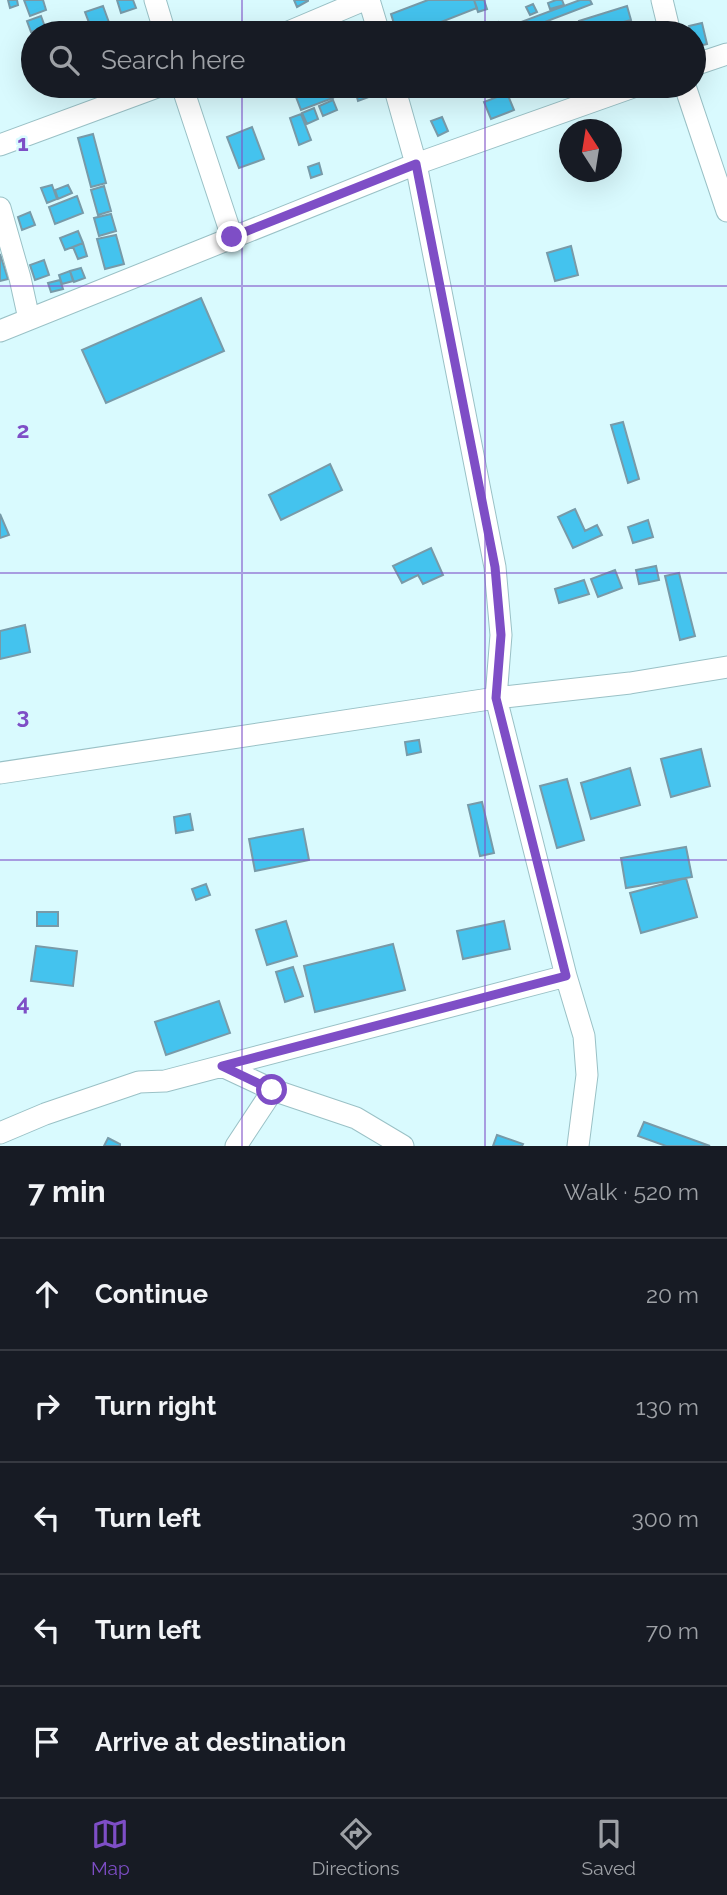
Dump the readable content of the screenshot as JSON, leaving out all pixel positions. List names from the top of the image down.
{
  "north": "top",
  "page": {
    "search": "Search here",
    "heading": ["7 min", "Walk · 520 m"],
    "list": [
      ["Continue", "20 m"],
      ["Turn right", "130 m"],
      ["Turn left", "300 m"],
      ["Turn left", "70 m"],
      "Arrive at destination"
    ],
    "nav": ["Map", "Directions", "Saved"]
  },
  "grid": {
    "rows": [
      "1",
      "2",
      "3",
      "4"
    ]
  }
}
